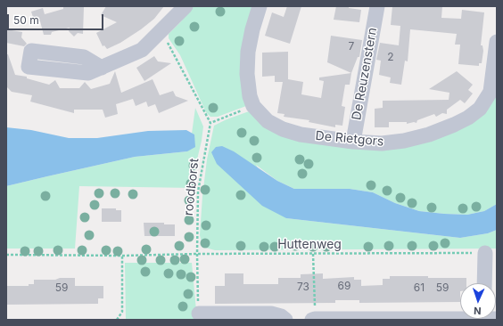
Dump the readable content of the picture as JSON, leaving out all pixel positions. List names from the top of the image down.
{
  "streets": {
    "street": ["De Reuzenstern", "De Rietgors"],
    "path": ["roodborst", "Huttenweg"]
  },
  "crossings": [
    ["De Reuzenstern", "De Rietgors"],
    ["roodborst", "Huttenweg"]
  ],
  "house_numbers": [
    "7",
    "2",
    "69",
    "73",
    "59",
    "61",
    "59"
  ],
  "scale_bar": "50 m",
  "north": "bottom"
}
